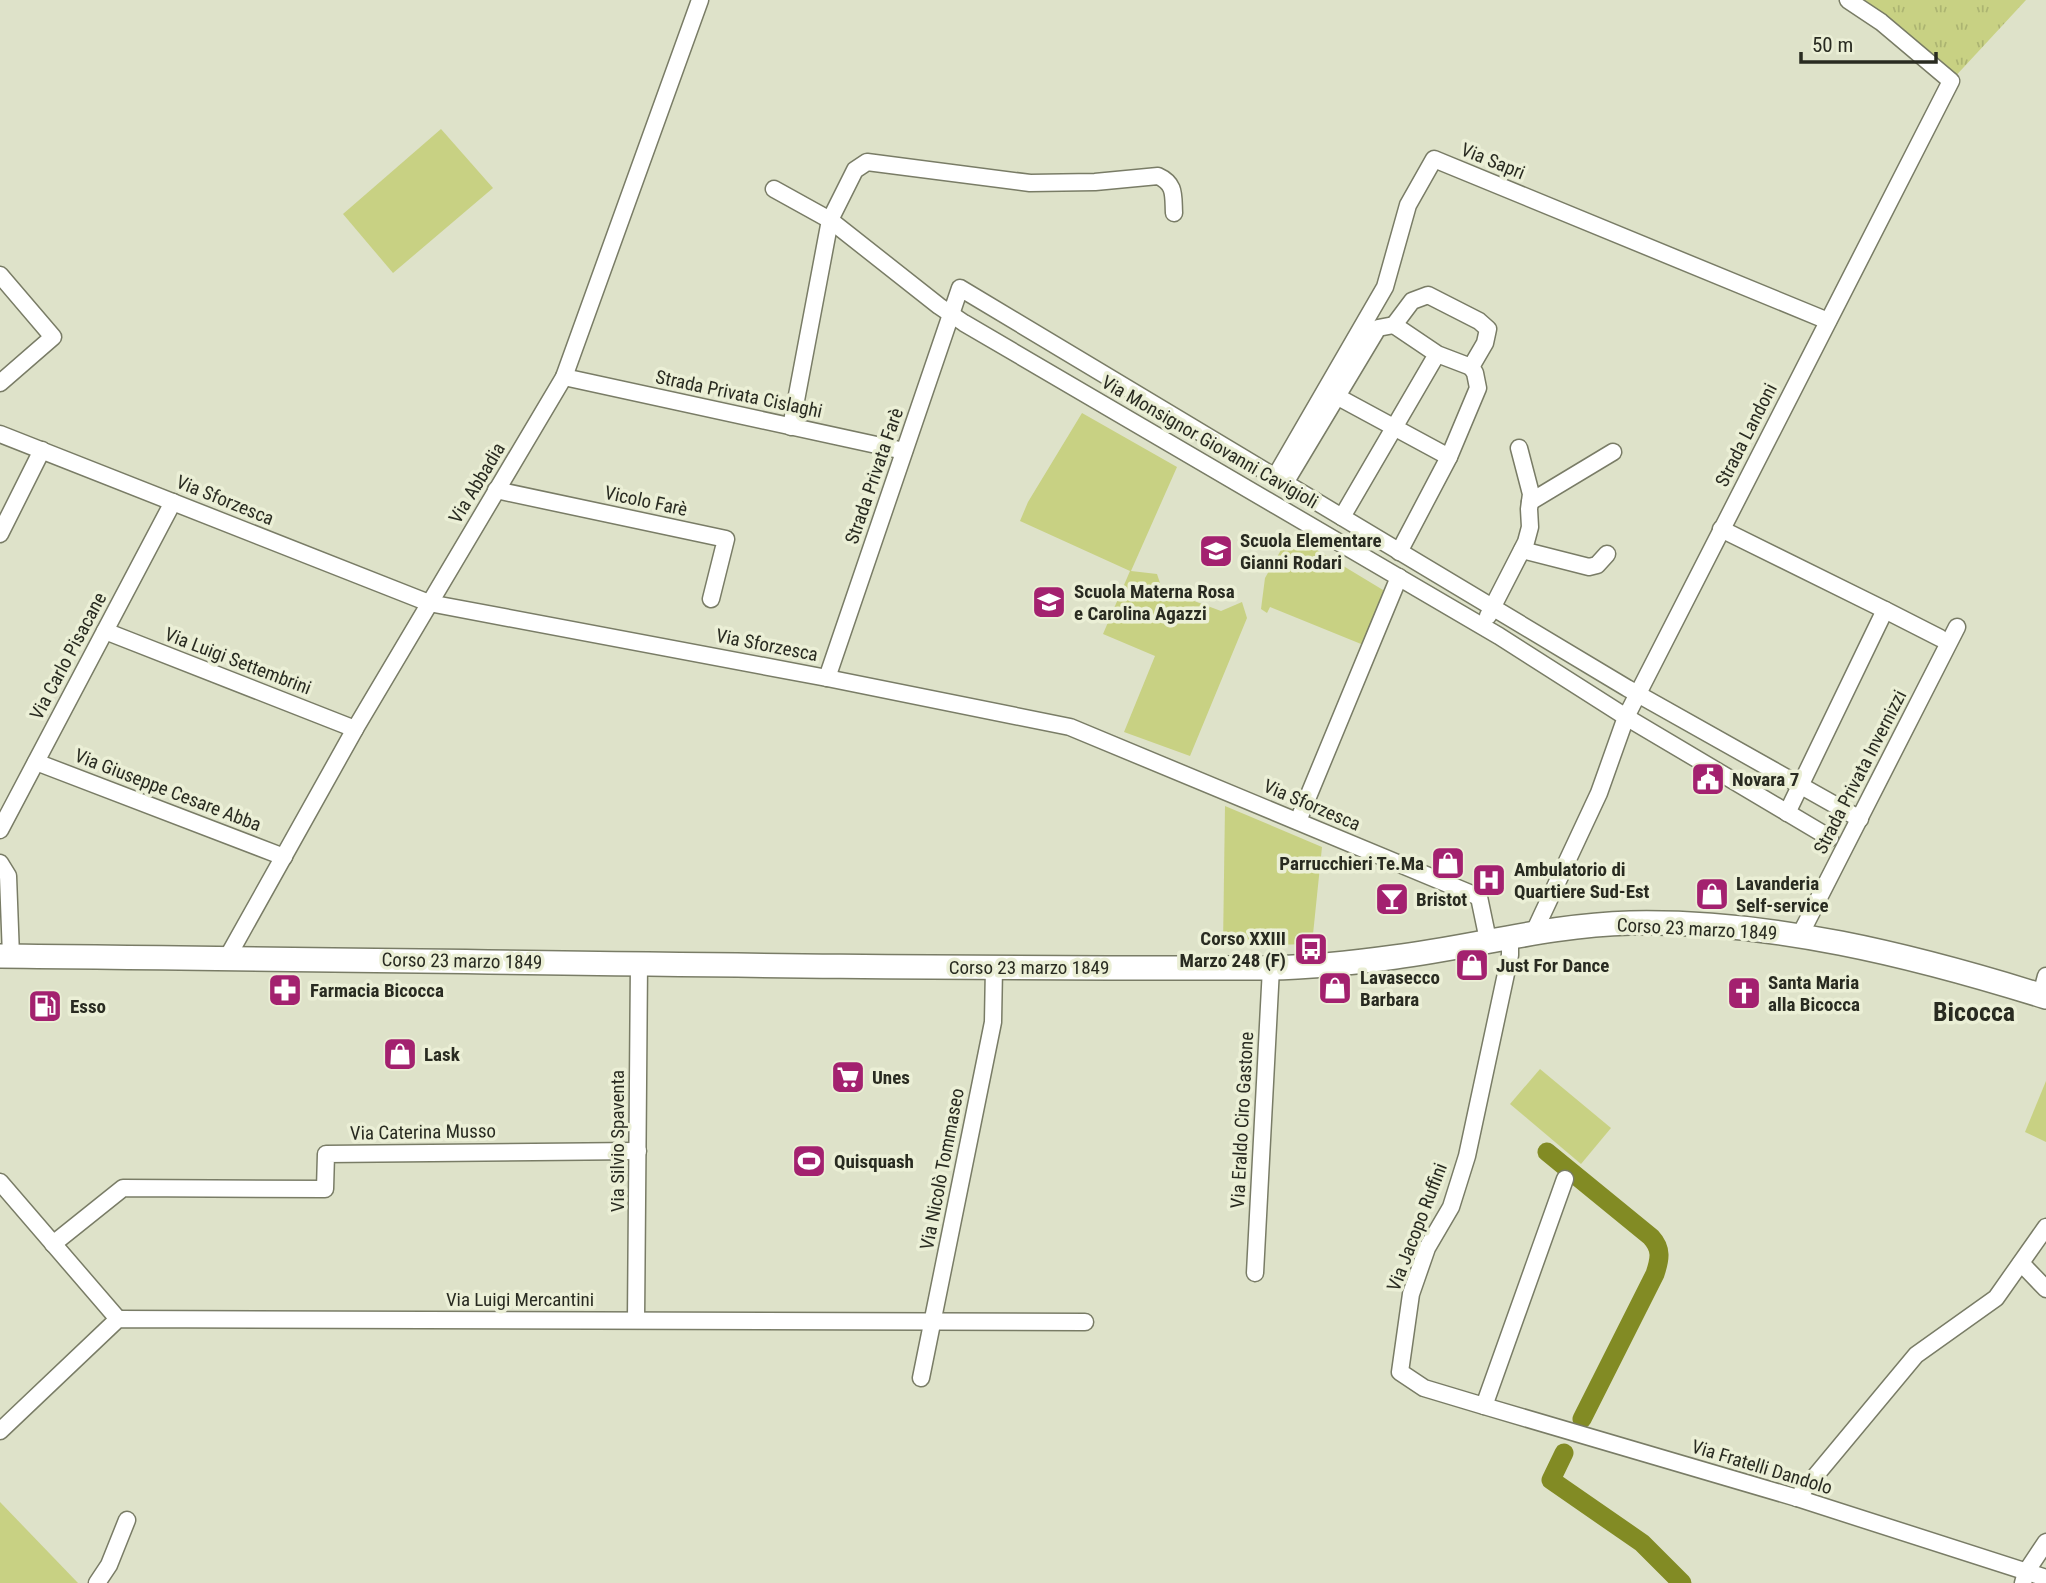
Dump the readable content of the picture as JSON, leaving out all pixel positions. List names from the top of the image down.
{
  "streets": {
    "main road": ["Corso 23 marzo 1849"],
    "street": [
      "Via Sapri",
      "Strada Privata Cislaghi",
      "Strada Landoni",
      "Via Monsignor Giovanni Cavigioli",
      "Strada Privata Farè",
      "Via Abbadia",
      "Via Sforzesca",
      "Vicolo Farè",
      "Via Carlo Pisacane",
      "Via Luigi Settembrini",
      "Strada Privata Invernizzi",
      "Via Giuseppe Cesare Abba",
      "Via Eraldo Ciro Gastone",
      "Via Caterina Musso",
      "Via Silvio Spaventa",
      "Via Nicolò Tommaseo",
      "Via Jacopo Ruffini",
      "Via Luigi Mercantini",
      "Via Fratelli Dandolo"
    ]
  },
  "crossings": [
    ["Via Sapri", "Strada Landoni"],
    ["Via Sapri", "Via Monsignor Giovanni Cavigioli"],
    ["Strada Privata Cislaghi", "Strada Privata Farè"],
    ["Strada Privata Cislaghi", "Via Abbadia"],
    ["Strada Landoni", "Via Monsignor Giovanni Cavigioli"],
    ["Strada Landoni", "Corso 23 marzo 1849"],
    ["Via Monsignor Giovanni Cavigioli", "Strada Privata Farè"],
    ["Via Monsignor Giovanni Cavigioli", "Strada Privata Invernizzi"],
    ["Strada Privata Farè", "Via Sforzesca"],
    ["Via Abbadia", "Via Sforzesca"],
    ["Via Abbadia", "Vicolo Farè"],
    ["Via Abbadia", "Via Luigi Settembrini"],
    ["Via Abbadia", "Via Giuseppe Cesare Abba"],
    ["Via Abbadia", "Corso 23 marzo 1849"],
    ["Via Sforzesca", "Via Carlo Pisacane"],
    ["Via Sforzesca", "Corso 23 marzo 1849"],
    ["Via Sforzesca", "Via Jacopo Ruffini"],
    ["Via Carlo Pisacane", "Via Luigi Settembrini"],
    ["Via Carlo Pisacane", "Via Giuseppe Cesare Abba"],
    ["Strada Privata Invernizzi", "Corso 23 marzo 1849"],
    ["Corso 23 marzo 1849", "Via Eraldo Ciro Gastone"],
    ["Corso 23 marzo 1849", "Via Silvio Spaventa"],
    ["Corso 23 marzo 1849", "Via Nicolò Tommaseo"],
    ["Corso 23 marzo 1849", "Via Jacopo Ruffini"],
    ["Via Caterina Musso", "Via Silvio Spaventa"],
    ["Via Silvio Spaventa", "Via Luigi Mercantini"],
    ["Via Nicolò Tommaseo", "Via Luigi Mercantini"],
    ["Via Jacopo Ruffini", "Via Fratelli Dandolo"]
  ],
  "districts": ["Bicocca"],
  "places": {
    "school or university": ["Scuola Elementare Gianni Rodari", "Scuola Materna Rosa e Carolina Agazzi"],
    "public building": ["Novara 7"],
    "shop": [
      "Parrucchieri Te.Ma",
      "Lavanderia Self-service",
      "Just For Dance",
      "Lavasecco Barbara",
      "Lask"
    ],
    "hospital": ["Ambulatorio di Quartiere Sud-Est"],
    "bar": ["Bristot"],
    "bus stop": ["Corso XXIII Marzo 248 (F)"],
    "pharmacy": ["Farmacia Bicocca"],
    "church": ["Santa Maria alla Bicocca"],
    "fuel station": ["Esso"],
    "supermarket": ["Unes"],
    "sports": ["Quisquash"]
  },
  "scale_bar": "50 m"
}
